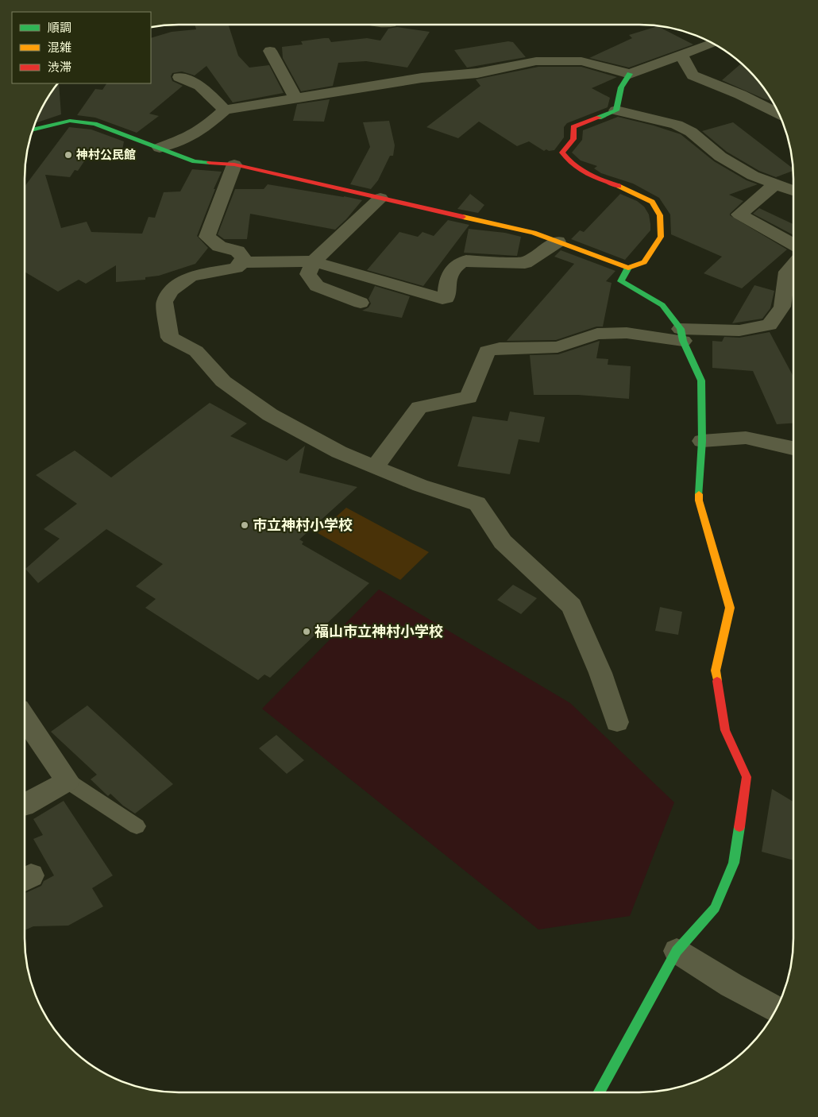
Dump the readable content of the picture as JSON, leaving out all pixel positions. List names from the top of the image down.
{
  "places": ["神村公民館", "市立神村小学校", "福山市立神村小学校"],
  "legend": ["順調", "混雑", "渋滞"]
}
